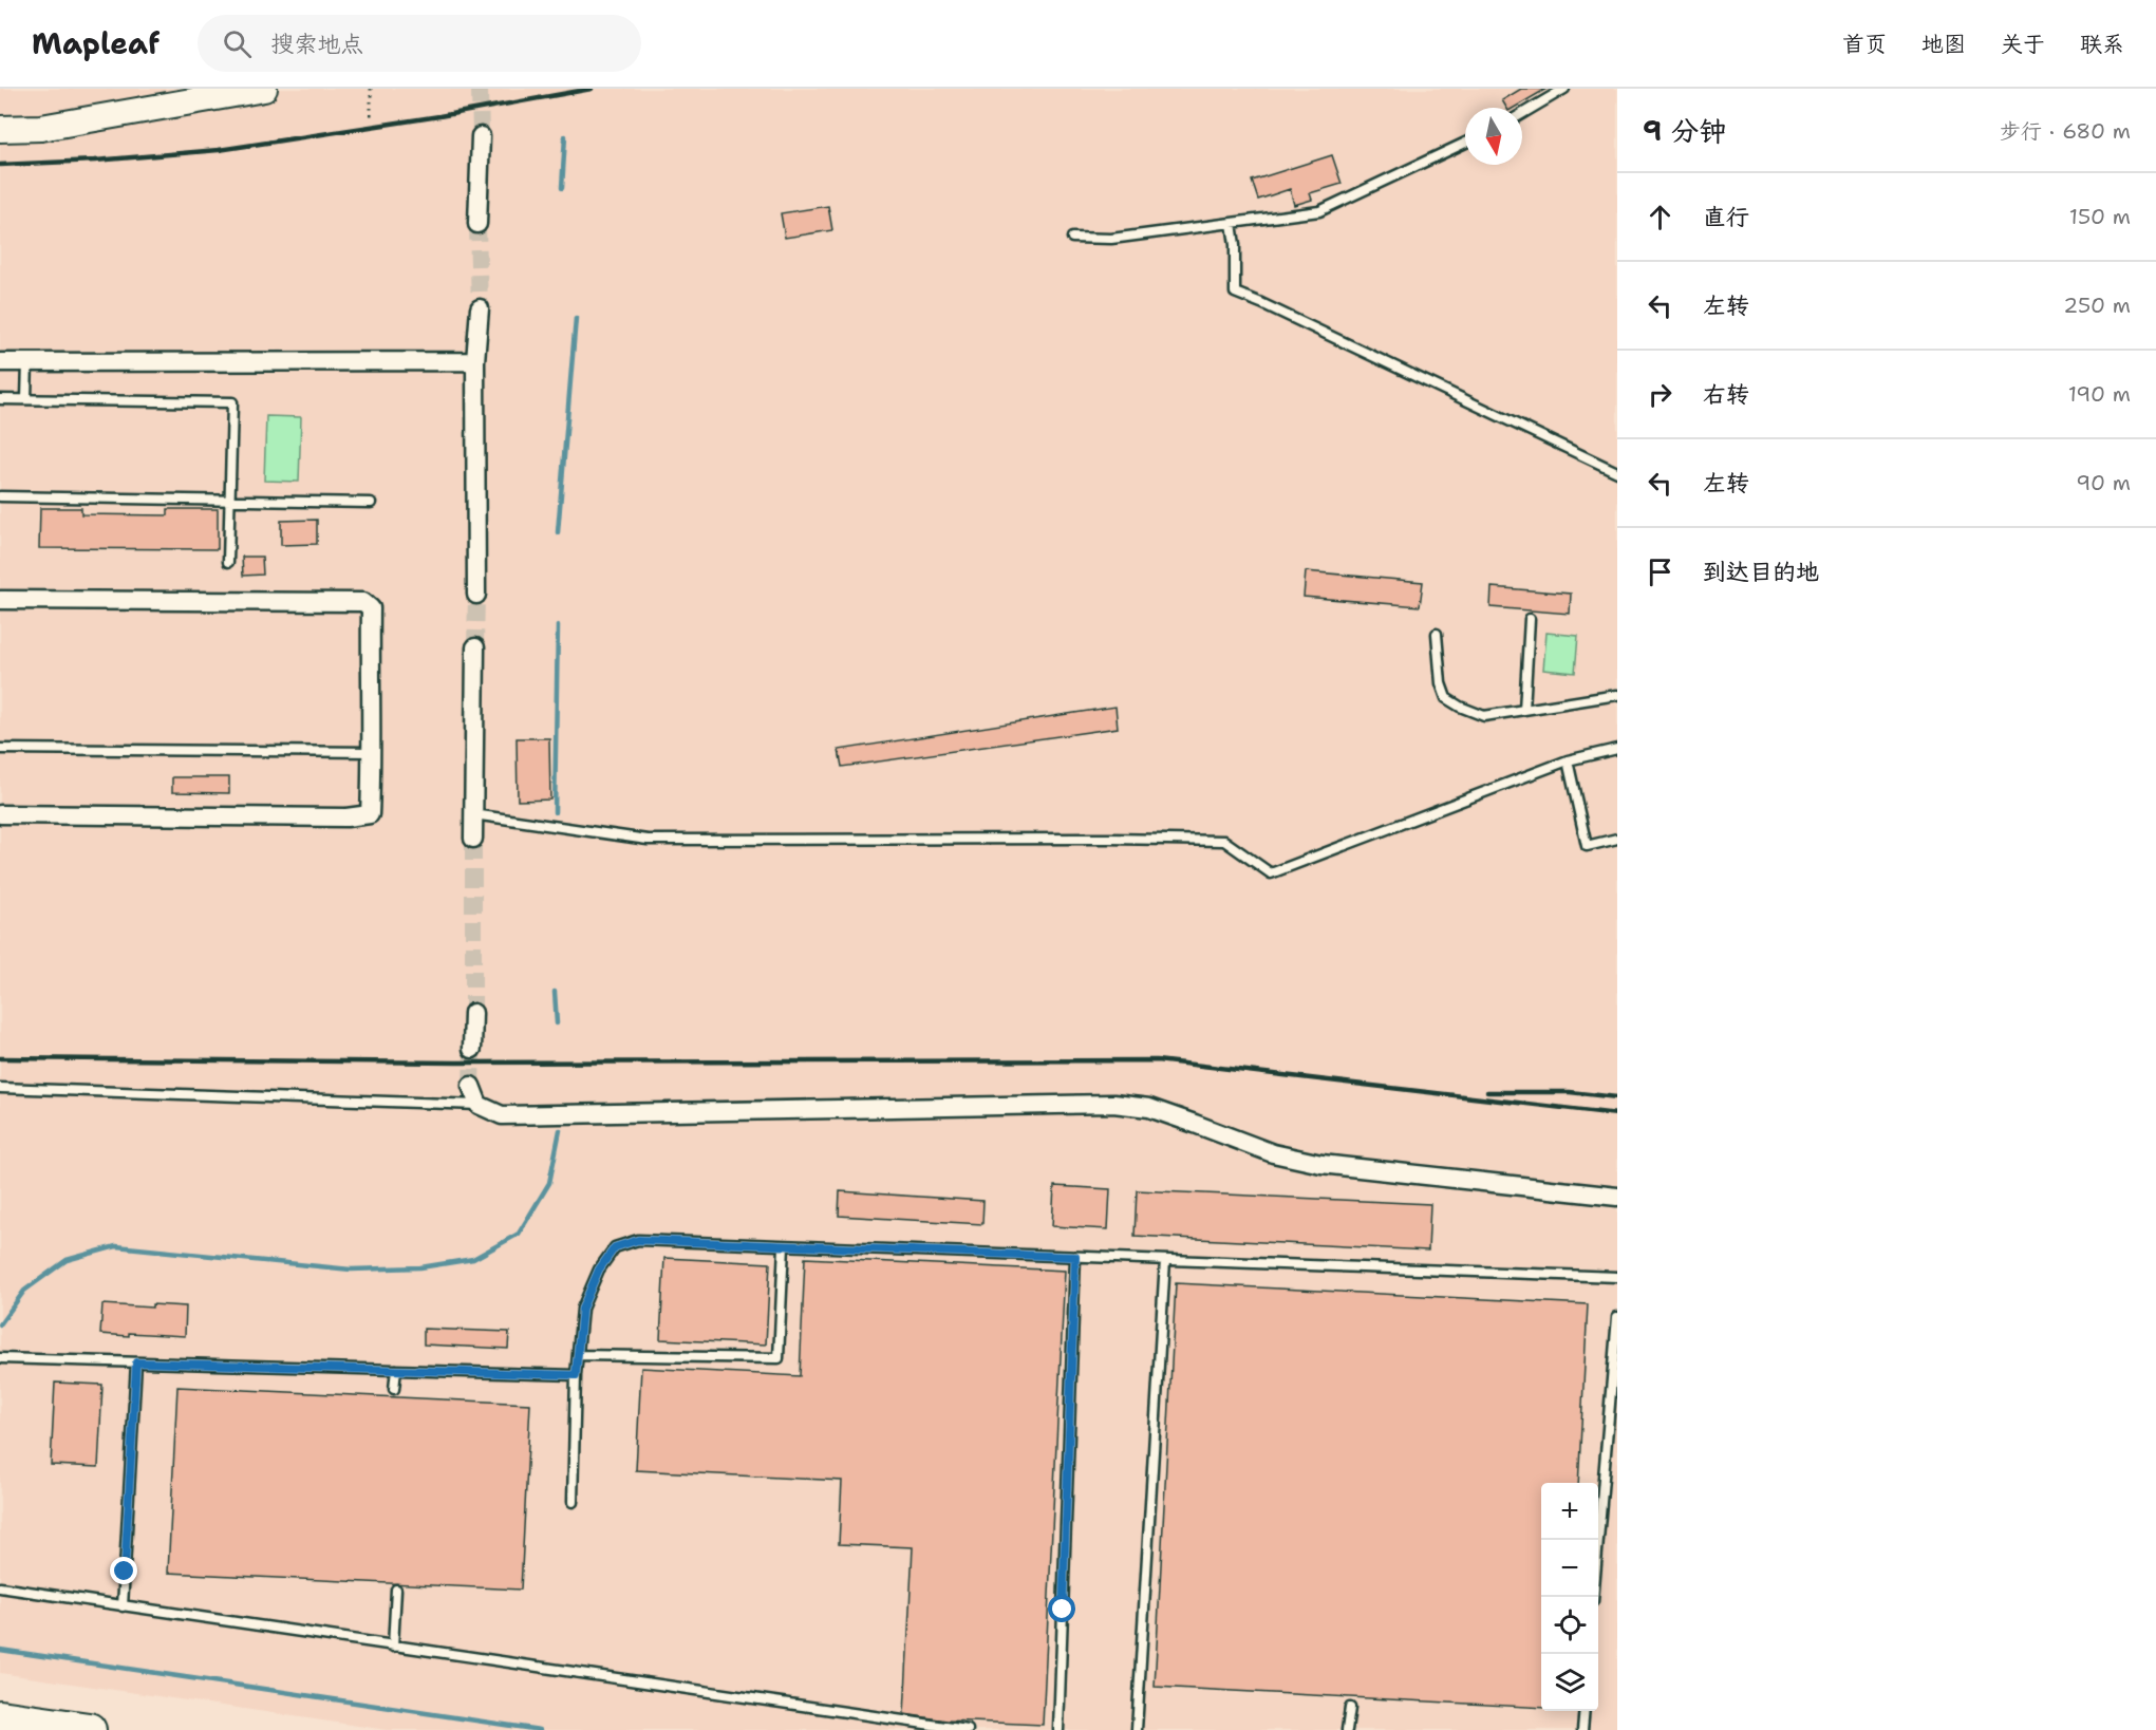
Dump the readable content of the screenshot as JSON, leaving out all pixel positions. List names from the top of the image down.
{
  "north": "bottom",
  "page": {
    "header": "Mapleaf",
    "search": "搜索地点",
    "nav": [
      "首页",
      "地图",
      "关于",
      "联系"
    ],
    "heading": ["9 分钟", "步行 · 680 m"],
    "list": [
      ["直行", "150 m"],
      ["左转", "250 m"],
      ["右转", "190 m"],
      ["左转", "90 m"],
      "到达目的地"
    ],
    "map_buttons": ["+", "−"]
  }
}
